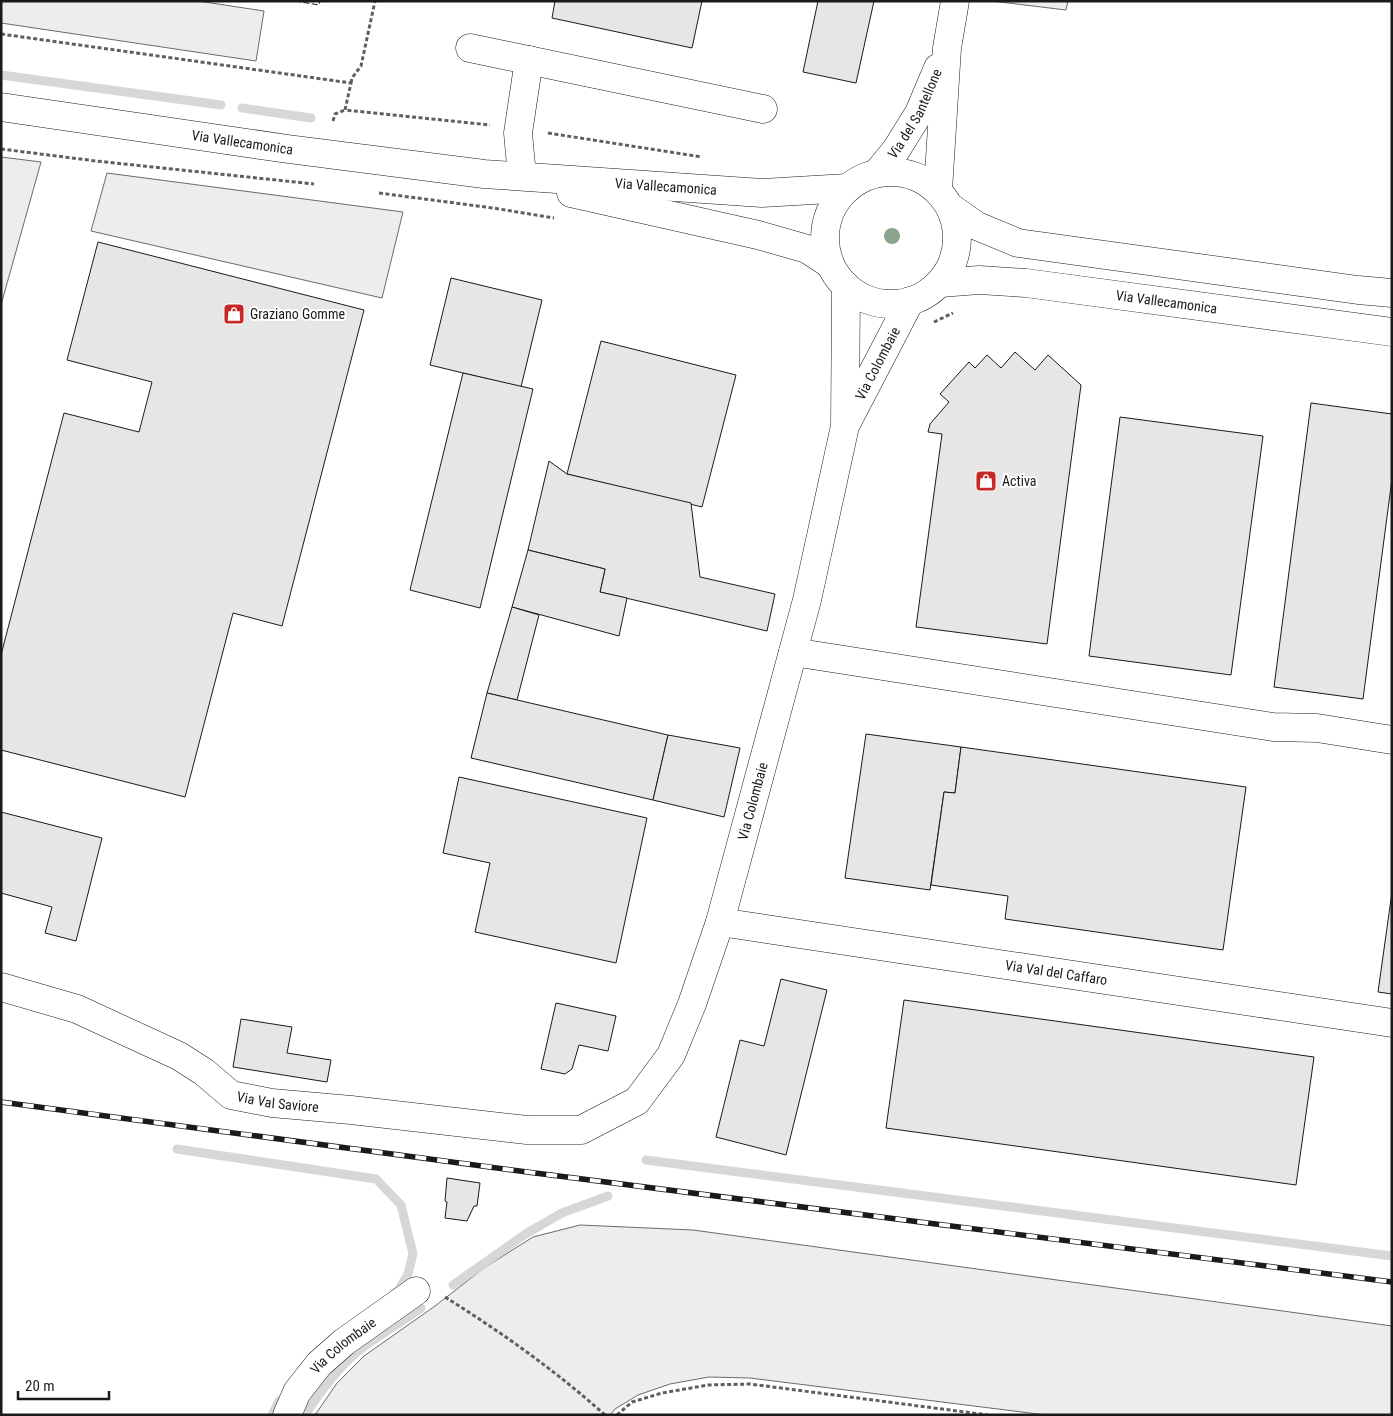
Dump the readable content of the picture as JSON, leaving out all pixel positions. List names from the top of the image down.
{
  "streets": {
    "street": [
      "Via del Santellone",
      "Via Vallecamonica",
      "Via Colombaie",
      "Via Val del Caffaro",
      "Via Val Saviore"
    ]
  },
  "crossings": [
    ["Via del Santellone", "Via Vallecamonica"],
    ["Via del Santellone", "Via Colombaie"],
    ["Via Vallecamonica", "Via Colombaie"],
    ["Via Colombaie", "Via Val del Caffaro"],
    ["Via Colombaie", "Via Val Saviore"]
  ],
  "places": {
    "shop": ["Graziano Gomme", "Activa"]
  },
  "scale_bar": "20 m"
}
